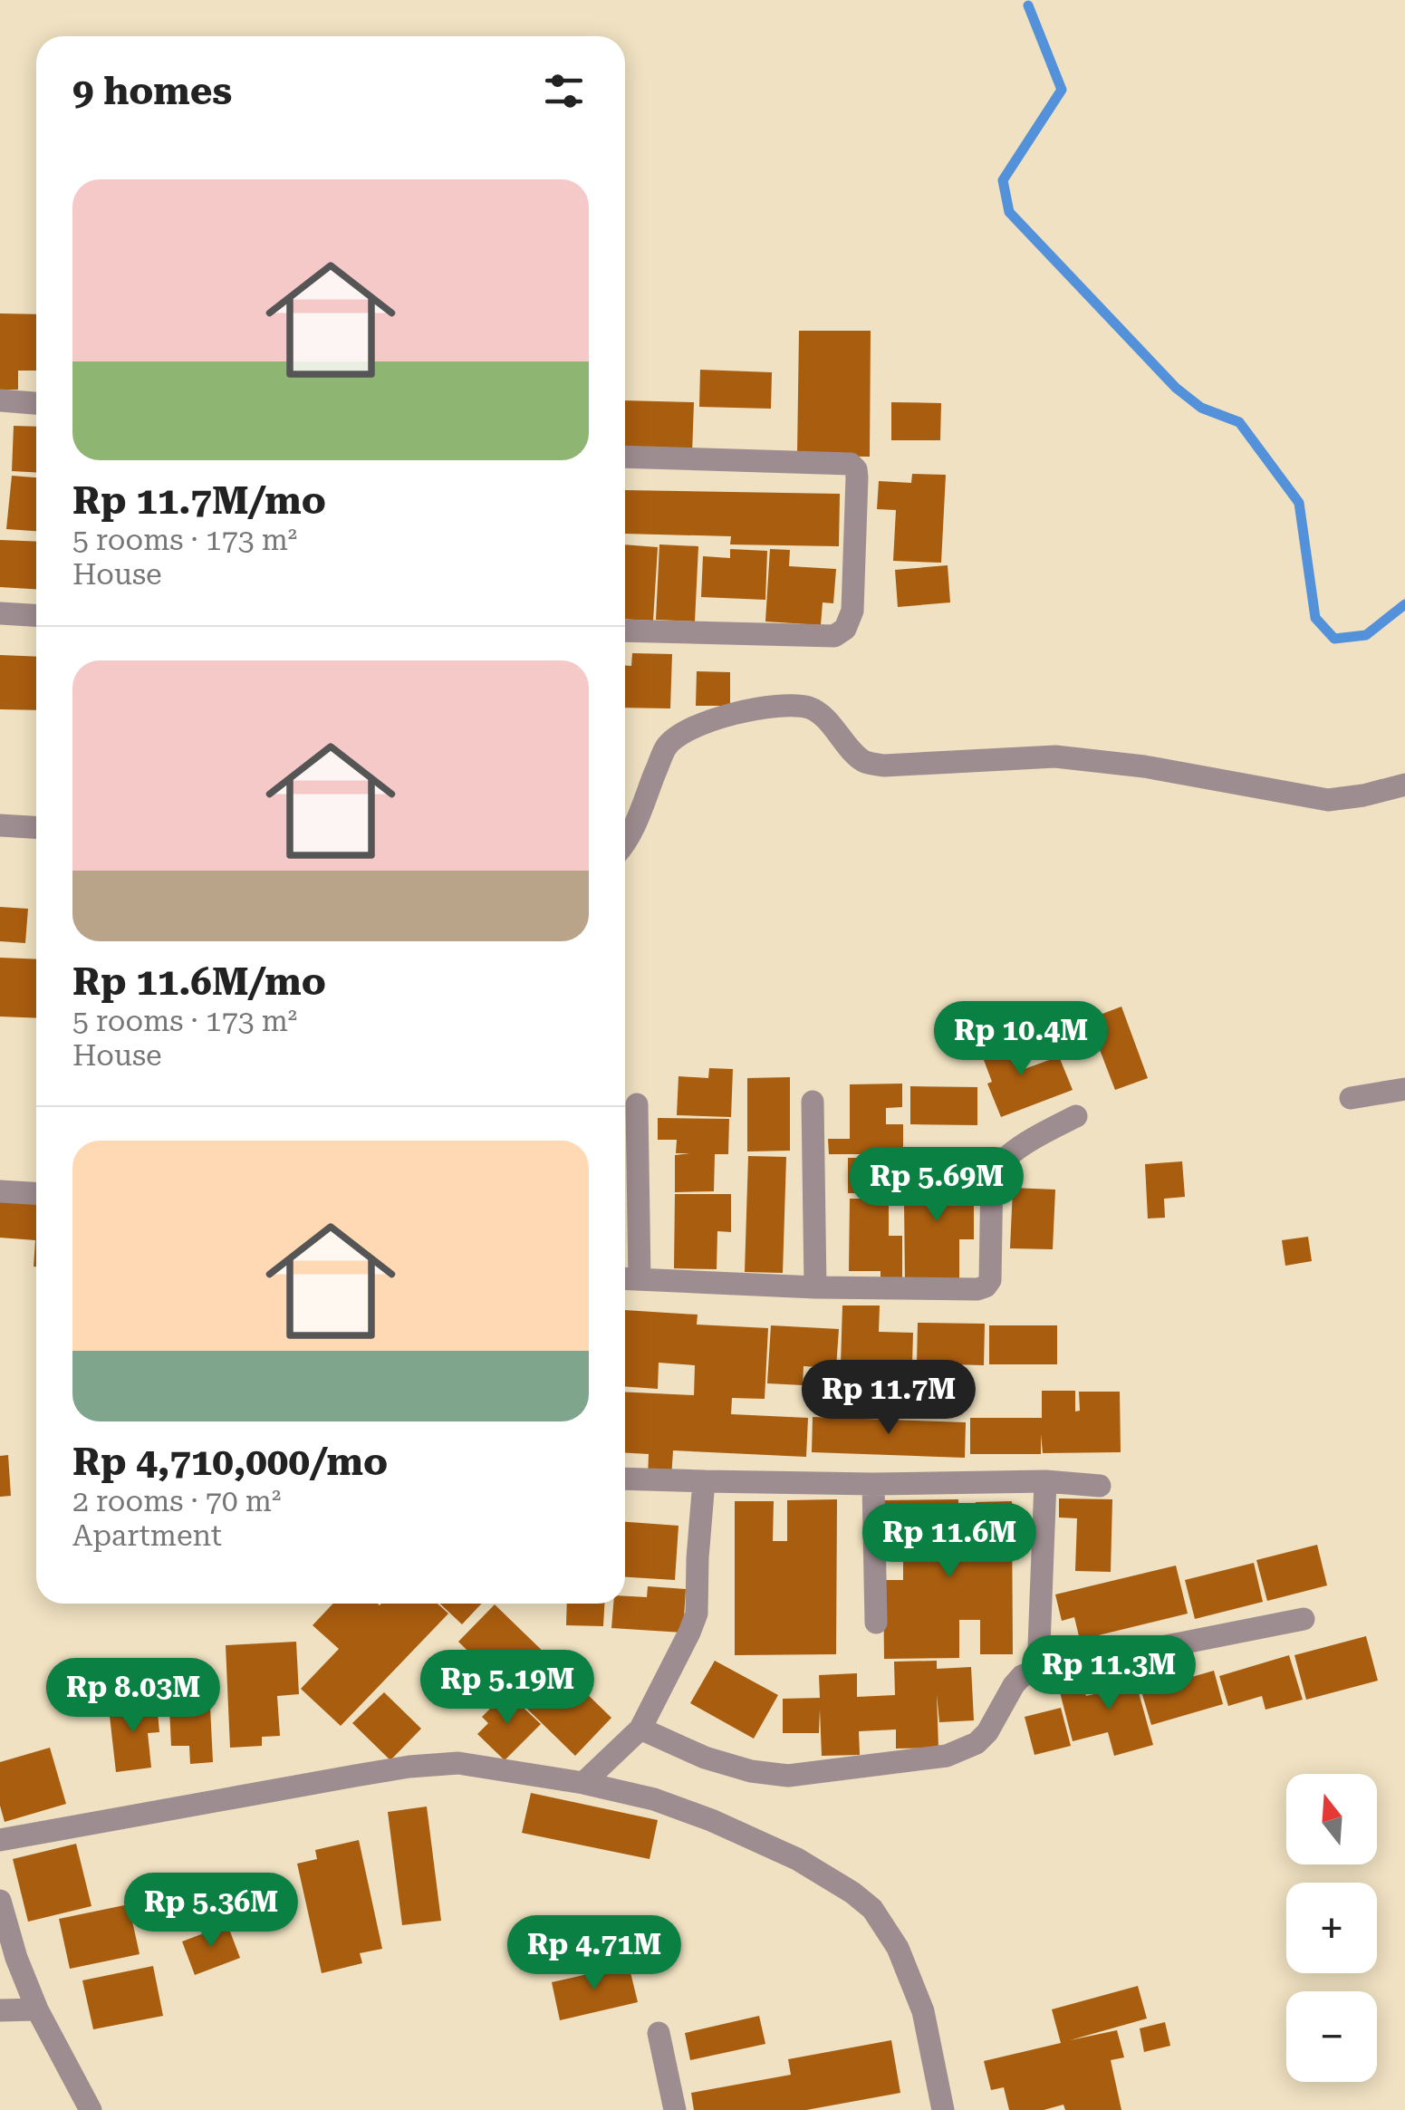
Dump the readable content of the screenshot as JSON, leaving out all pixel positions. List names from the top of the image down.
{
  "north": "top",
  "page": {
    "heading": "9 homes",
    "list": [
      {
        "name": "Rp 11.7M/mo",
        "note": "5 rooms · 173 m² · House"
      },
      {
        "name": "Rp 11.6M/mo",
        "note": "5 rooms · 173 m² · House"
      },
      {
        "name": "Rp 4,710,000/mo",
        "note": "2 rooms · 70 m² · Apartment"
      }
    ],
    "price": [
      "Rp 10.4M",
      "Rp 5.69M",
      "Rp 11.7M",
      "Rp 11.6M",
      "Rp 11.3M",
      "Rp 5.19M",
      "Rp 8.03M",
      "Rp 5.36M",
      "Rp 4.71M"
    ],
    "map_buttons": ["+", "−"]
  }
}
